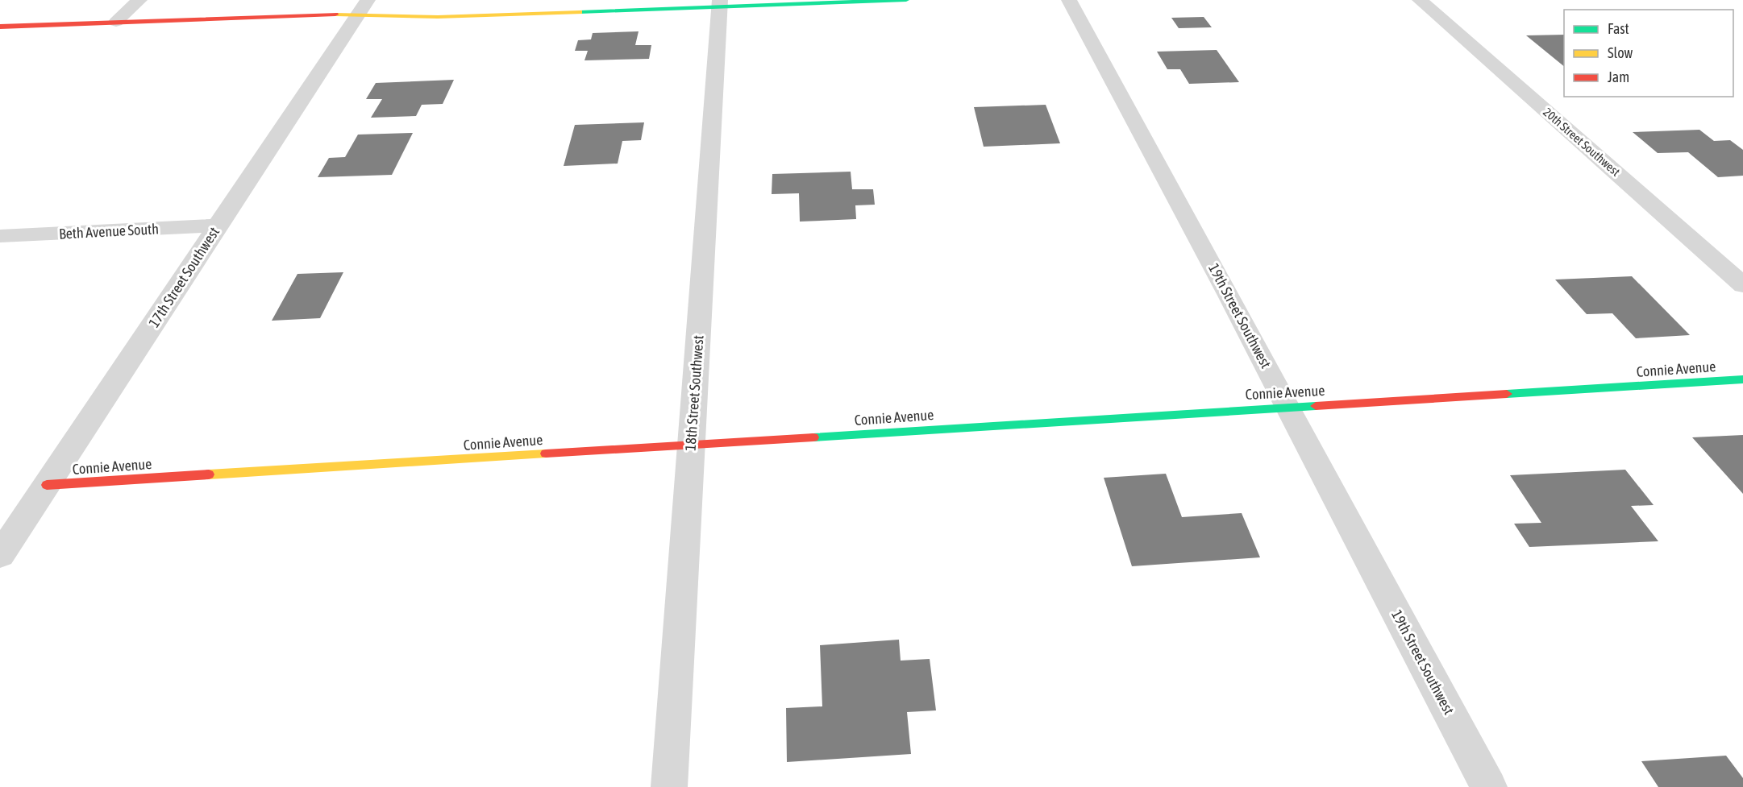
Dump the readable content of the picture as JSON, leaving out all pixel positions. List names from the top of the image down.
{
  "streets": {
    "street": [
      "20th Street Southwest",
      "Beth Avenue South",
      "17th Street Southwest",
      "19th Street Southwest",
      "Connie Avenue",
      "18th Street Southwest"
    ]
  },
  "crossings": [
    ["Beth Avenue South", "17th Street Southwest"],
    ["17th Street Southwest", "Connie Avenue"],
    ["19th Street Southwest", "Connie Avenue"],
    ["Connie Avenue", "18th Street Southwest"]
  ],
  "legend": ["Fast", "Slow", "Jam"]
}
